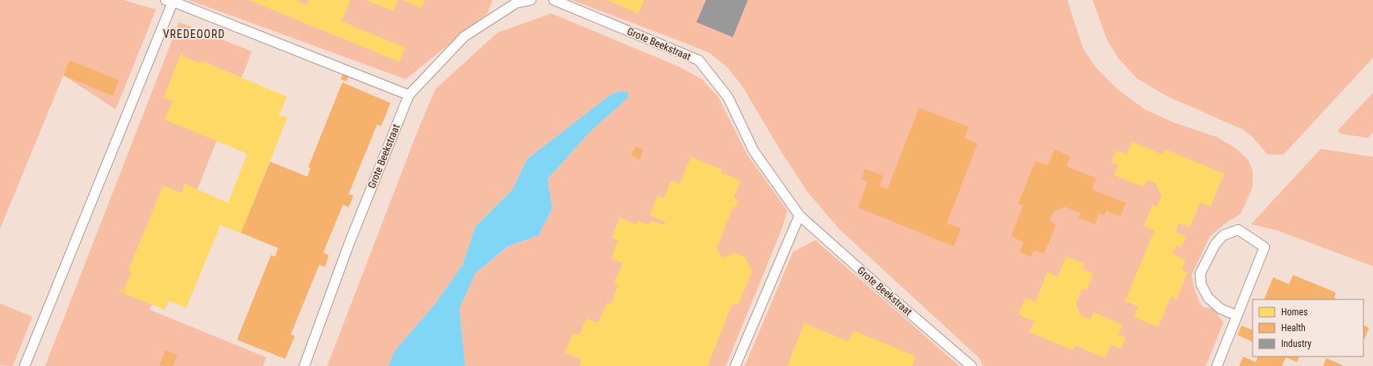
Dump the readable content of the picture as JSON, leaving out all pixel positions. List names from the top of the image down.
{
  "streets": {
    "lane": ["Grote Beekstraat"]
  },
  "districts": ["VREDEOORD"],
  "legend": ["Homes", "Health", "Industry"]
}
